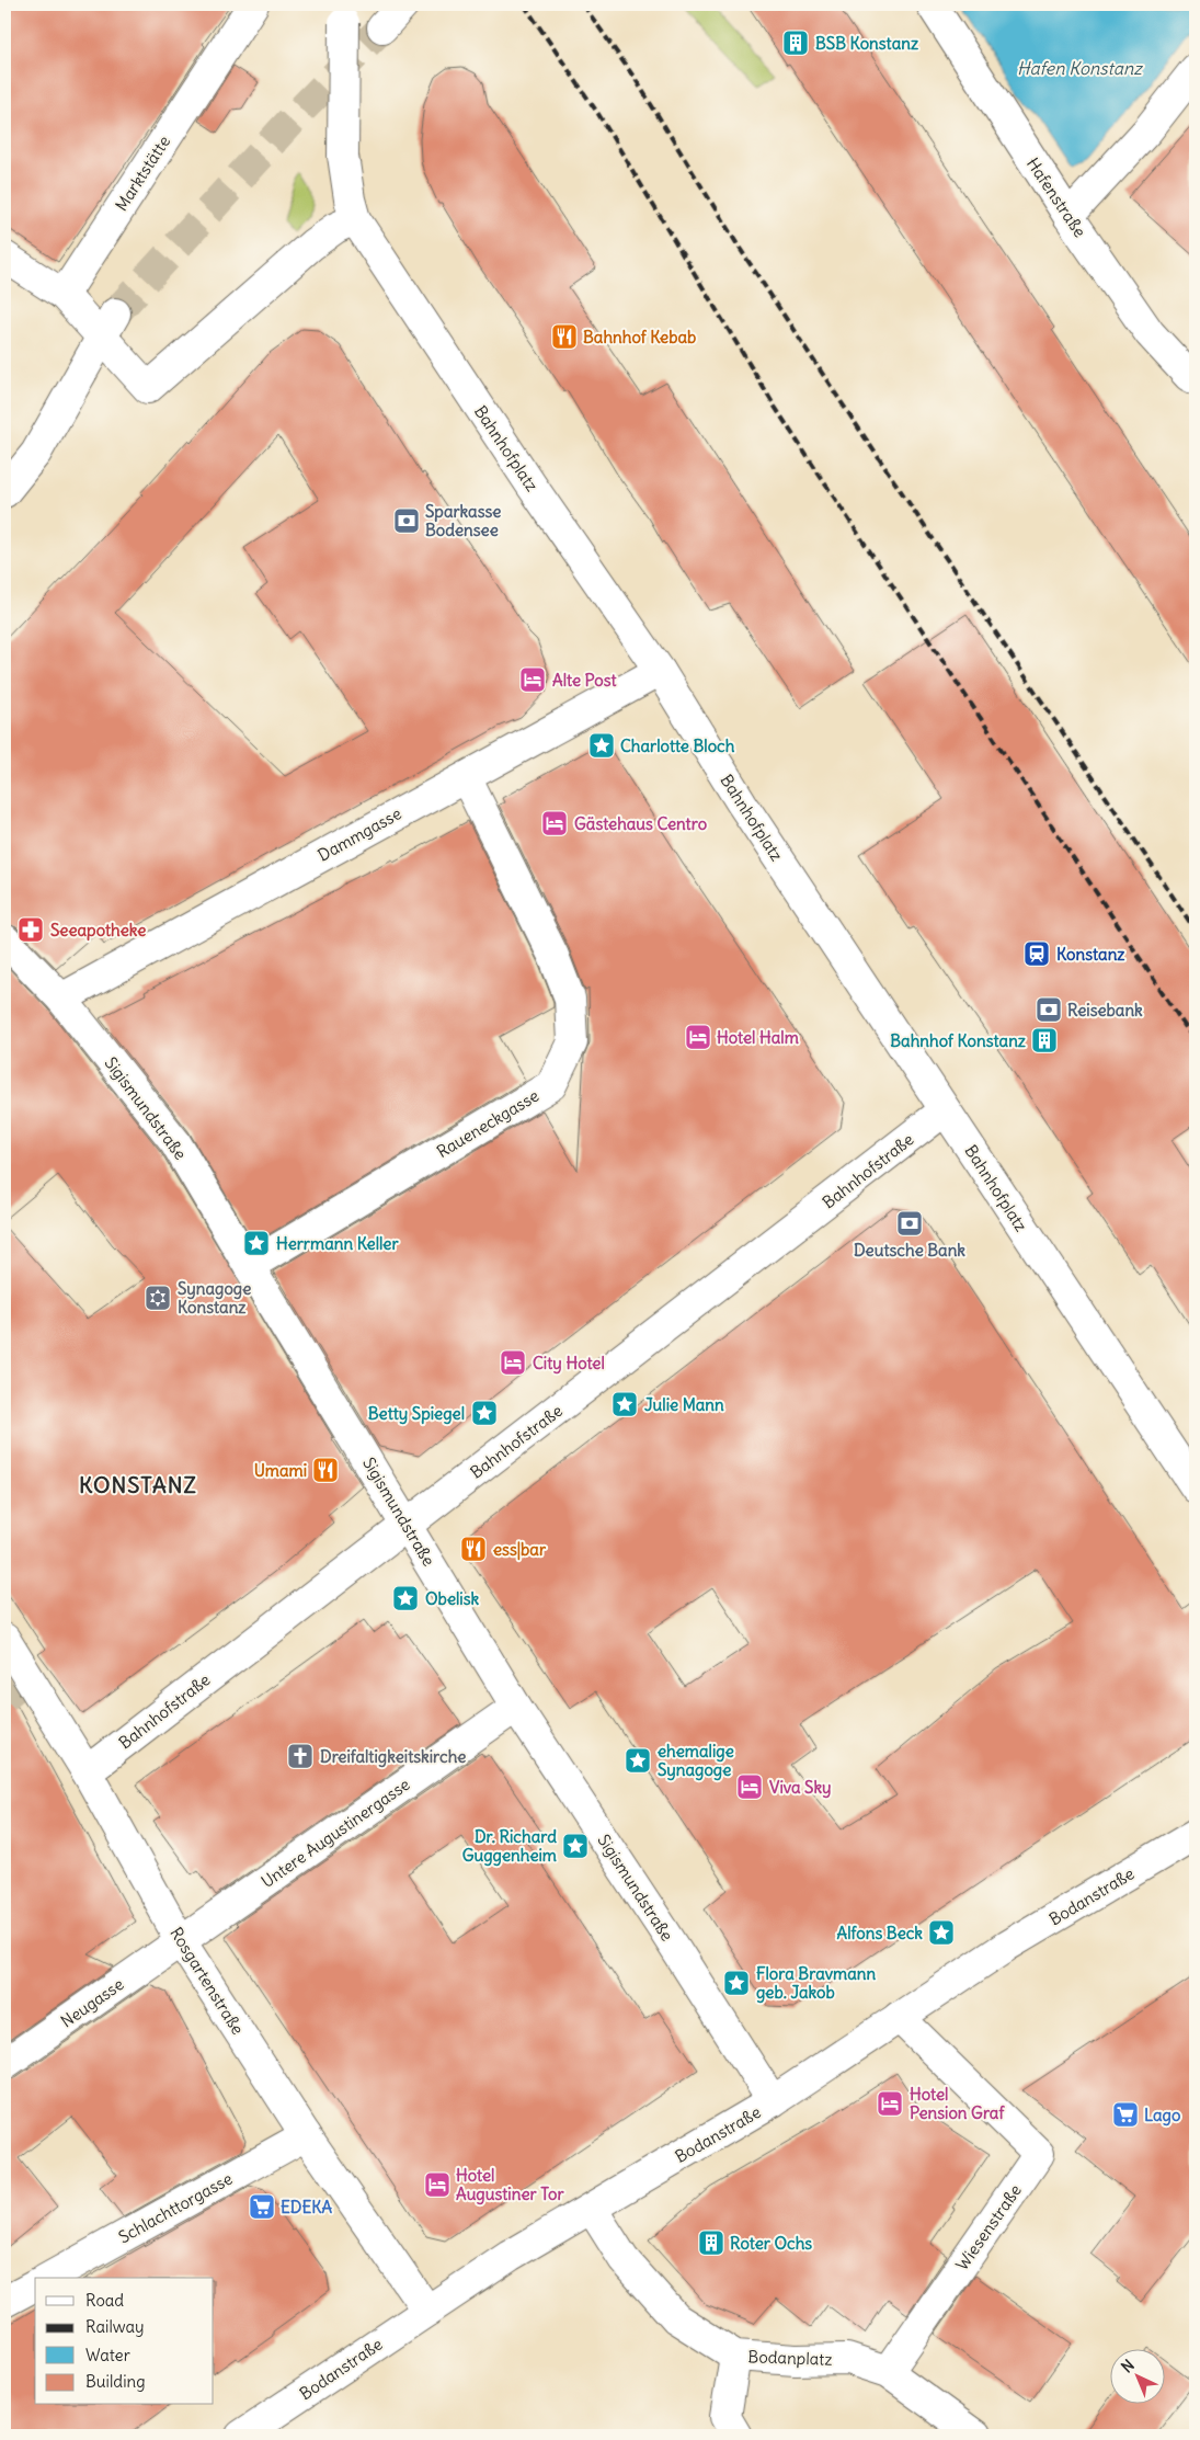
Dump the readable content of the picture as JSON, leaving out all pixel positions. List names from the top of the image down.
{
  "streets": {
    "street": [
      "Marktstätte",
      "Hafenstraße",
      "Bahnhofplatz",
      "Dammgasse",
      "Sigismundstraße",
      "Raueneckgasse",
      "Bahnhofstraße",
      "Untere Augustinergasse",
      "Bodanstraße",
      "Rosgartenstraße",
      "Neugasse",
      "Schlachttorgasse",
      "Wiesenstraße",
      "Bodanplatz"
    ]
  },
  "crossings": [
    ["Bahnhofplatz", "Dammgasse"],
    ["Bahnhofplatz", "Bahnhofstraße"],
    ["Dammgasse", "Sigismundstraße"],
    ["Dammgasse", "Raueneckgasse"],
    ["Sigismundstraße", "Raueneckgasse"],
    ["Sigismundstraße", "Bahnhofstraße"],
    ["Sigismundstraße", "Untere Augustinergasse"],
    ["Sigismundstraße", "Bodanstraße"],
    ["Bahnhofstraße", "Rosgartenstraße"],
    ["Untere Augustinergasse", "Rosgartenstraße"],
    ["Untere Augustinergasse", "Neugasse"],
    ["Bodanstraße", "Rosgartenstraße"],
    ["Bodanstraße", "Wiesenstraße"],
    ["Bodanstraße", "Bodanplatz"],
    ["Rosgartenstraße", "Neugasse"],
    ["Rosgartenstraße", "Schlachttorgasse"],
    ["Wiesenstraße", "Bodanplatz"]
  ],
  "districts": ["KONSTANZ"],
  "water": ["Hafen Konstanz"],
  "places": {
    "building": ["BSB Konstanz", "Bahnhof Konstanz", "Roter Ochs"],
    "restaurant": ["Bahnhof Kebab", "Umami", "ess|bar"],
    "bank": ["Sparkasse Bodensee", "Reisebank", "Deutsche Bank"],
    "hotel": [
      "Alte Post",
      "Gästehaus Centro",
      "Hotel Halm",
      "City Hotel",
      "Viva Sky",
      "Hotel Pension Graf",
      "Hotel Augustiner Tor"
    ],
    "place": [
      "Charlotte Bloch",
      "Herrmann Keller",
      "Julie Mann",
      "Betty Spiegel",
      "Obelisk",
      "ehemalige Synagoge",
      "Dr. Richard Guggenheim",
      "Alfons Beck",
      "Flora Bravmann geb. Jakob"
    ],
    "pharmacy": ["Seeapotheke"],
    "station": ["Konstanz"],
    "synagogue": ["Synagoge Konstanz"],
    "church": ["Dreifaltigkeitskirche"],
    "supermarket": ["Lago", "EDEKA"]
  },
  "legend": [
    "Road",
    "Railway",
    "Water",
    "Building"
  ],
  "north": "top left"
}
